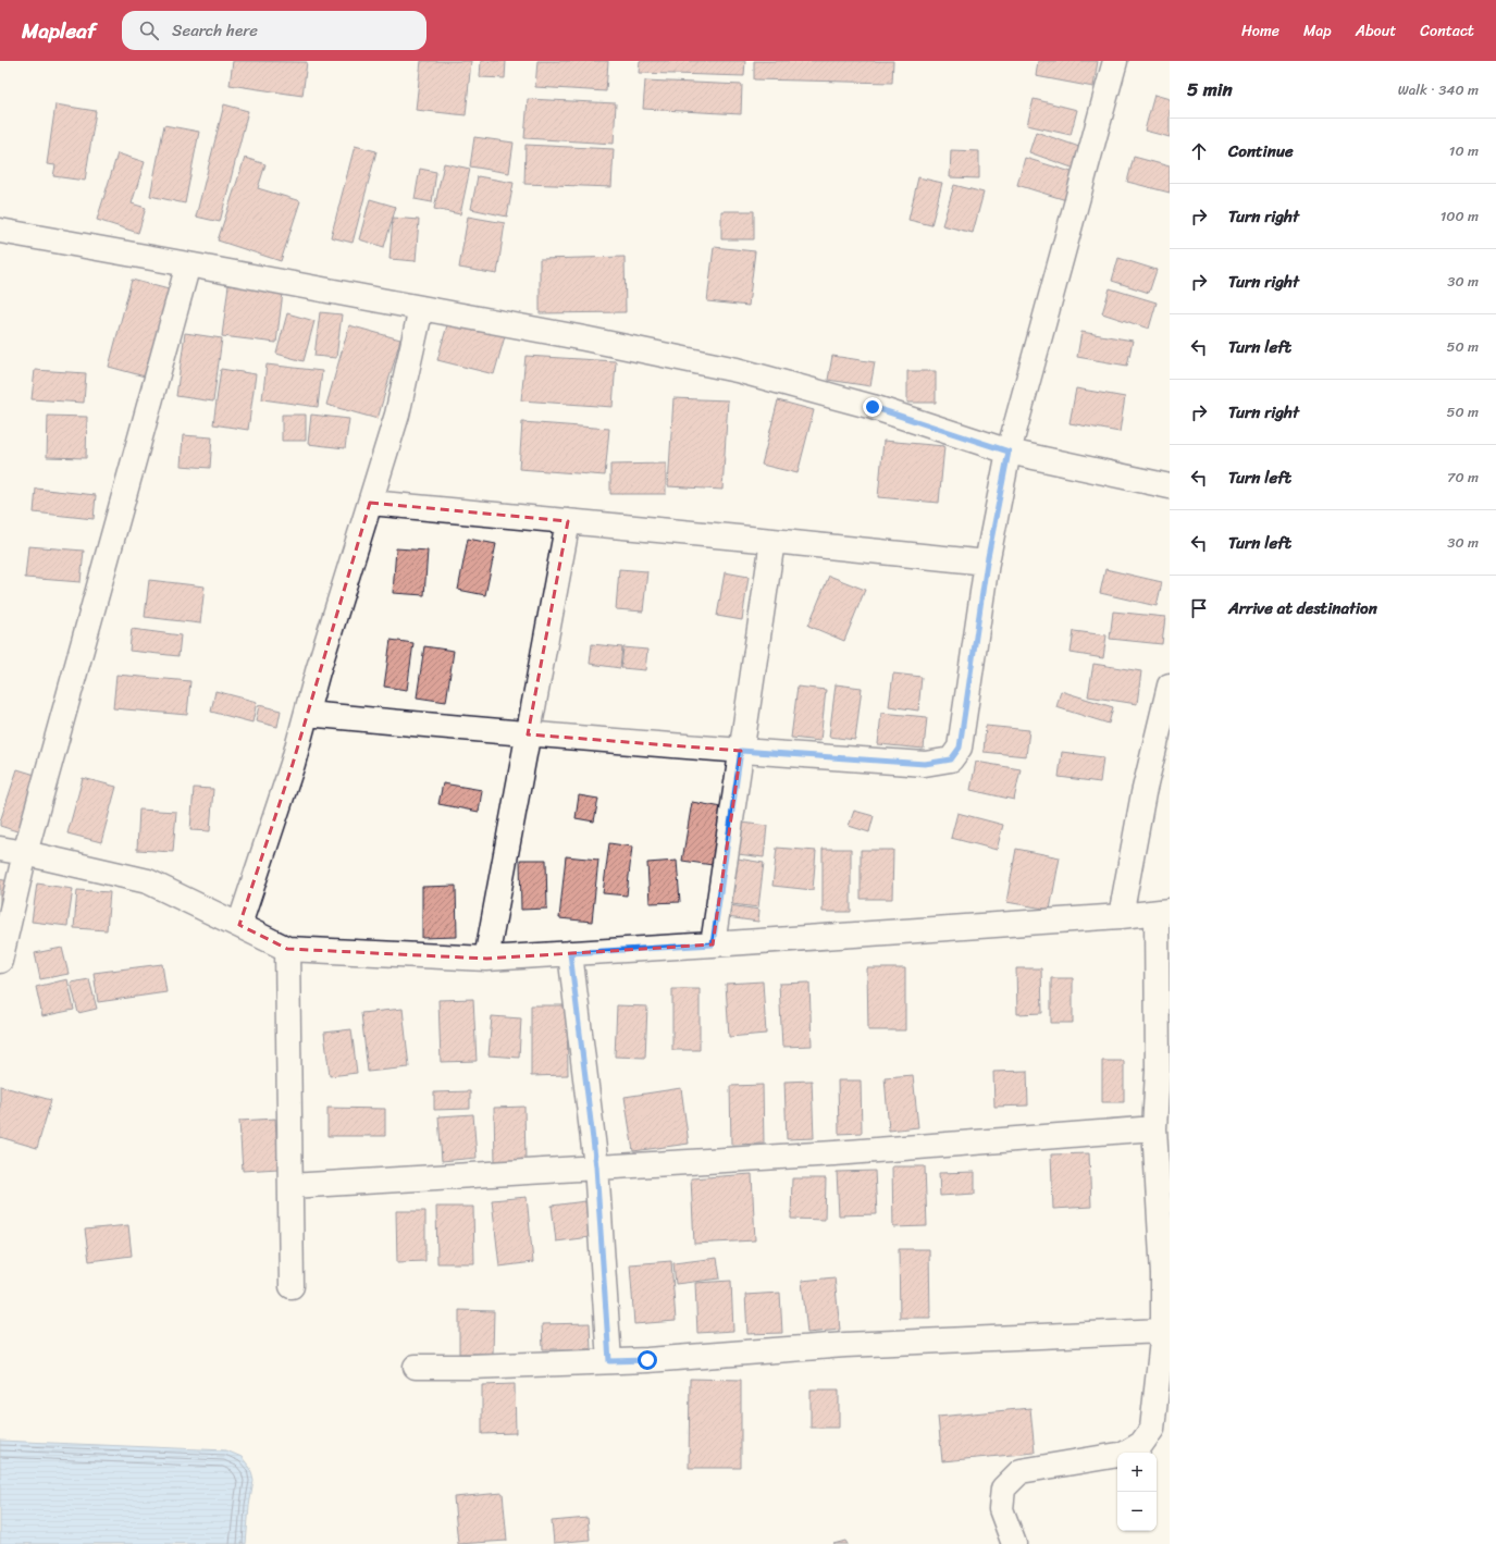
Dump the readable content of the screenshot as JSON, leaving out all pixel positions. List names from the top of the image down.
{
  "page": {
    "header": "Mapleaf",
    "search": "Search here",
    "nav": [
      "Home",
      "Map",
      "About",
      "Contact"
    ],
    "heading": ["5 min", "Walk · 340 m"],
    "list": [
      ["Continue", "10 m"],
      ["Turn right", "100 m"],
      ["Turn right", "30 m"],
      ["Turn left", "50 m"],
      ["Turn right", "50 m"],
      ["Turn left", "70 m"],
      ["Turn left", "30 m"],
      "Arrive at destination"
    ],
    "map_buttons": ["+", "−"]
  }
}
